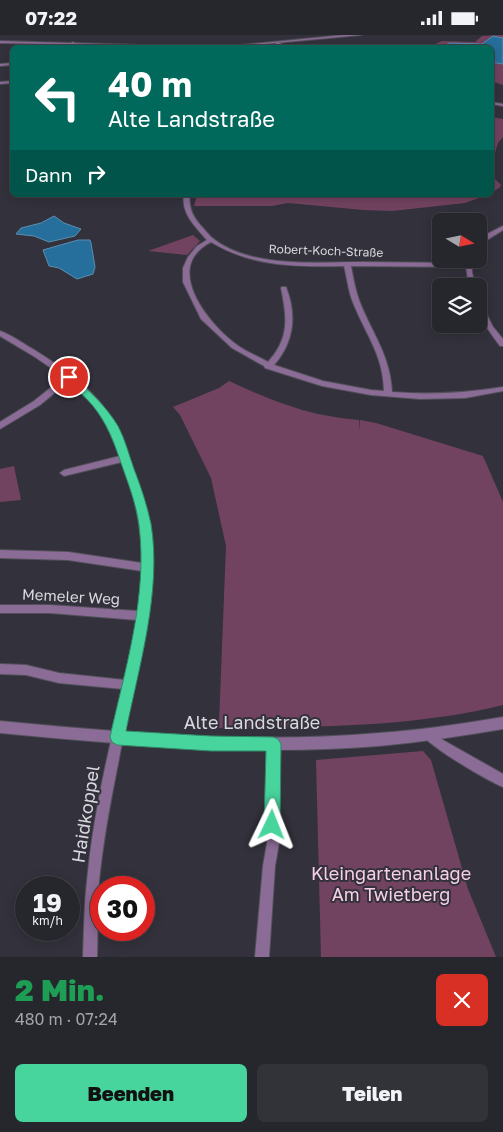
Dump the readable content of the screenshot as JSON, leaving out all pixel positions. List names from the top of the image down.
{
  "streets": {
    "street": [
      "Robert-Koch-Straße",
      "Memeler Weg",
      "Alte Landstraße",
      "Haidkoppel"
    ]
  },
  "crossings": [
    ["Memeler Weg", "Haidkoppel"],
    ["Alte Landstraße", "Haidkoppel"]
  ],
  "parks": ["Kleingartenanlage Am Twietberg"],
  "north": "right",
  "page": {
    "status": "07:22",
    "turn": ["40 m", "Alte Landstraße"],
    "then": "Dann",
    "speed": "19 km/h",
    "limit": "30",
    "heading": ["2 Min.", "480 m · 07:24"],
    "buttons": ["Beenden", "Teilen"]
  }
}
